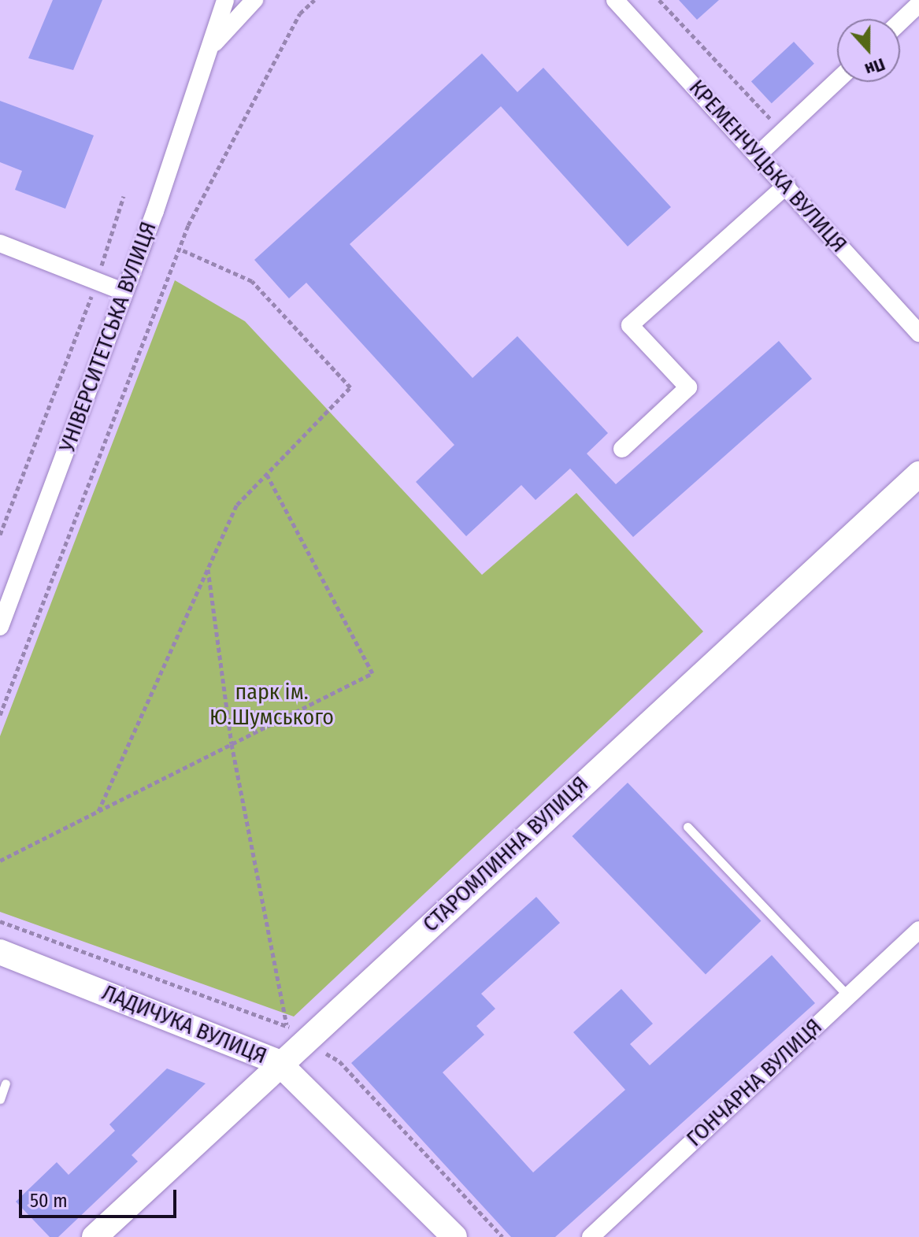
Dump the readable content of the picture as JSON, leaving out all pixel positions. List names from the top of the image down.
{
  "streets": {
    "street": [
      "КРЕМЕНЧУЦЬКА ВУЛИЦЯ",
      "УНІВЕРСИТЕТСЬКА ВУЛИЦЯ",
      "СТАРОМЛИННА ВУЛИЦЯ",
      "ЛАДИЧУКА ВУЛИЦЯ",
      "ГОНЧАРНА ВУЛИЦЯ"
    ]
  },
  "crossings": [
    ["СТАРОМЛИННА ВУЛИЦЯ", "ЛАДИЧУКА ВУЛИЦЯ"]
  ],
  "parks": ["парк ім. Ю.Шумського"],
  "scale_bar": "50 m",
  "north": "bottom"
}
